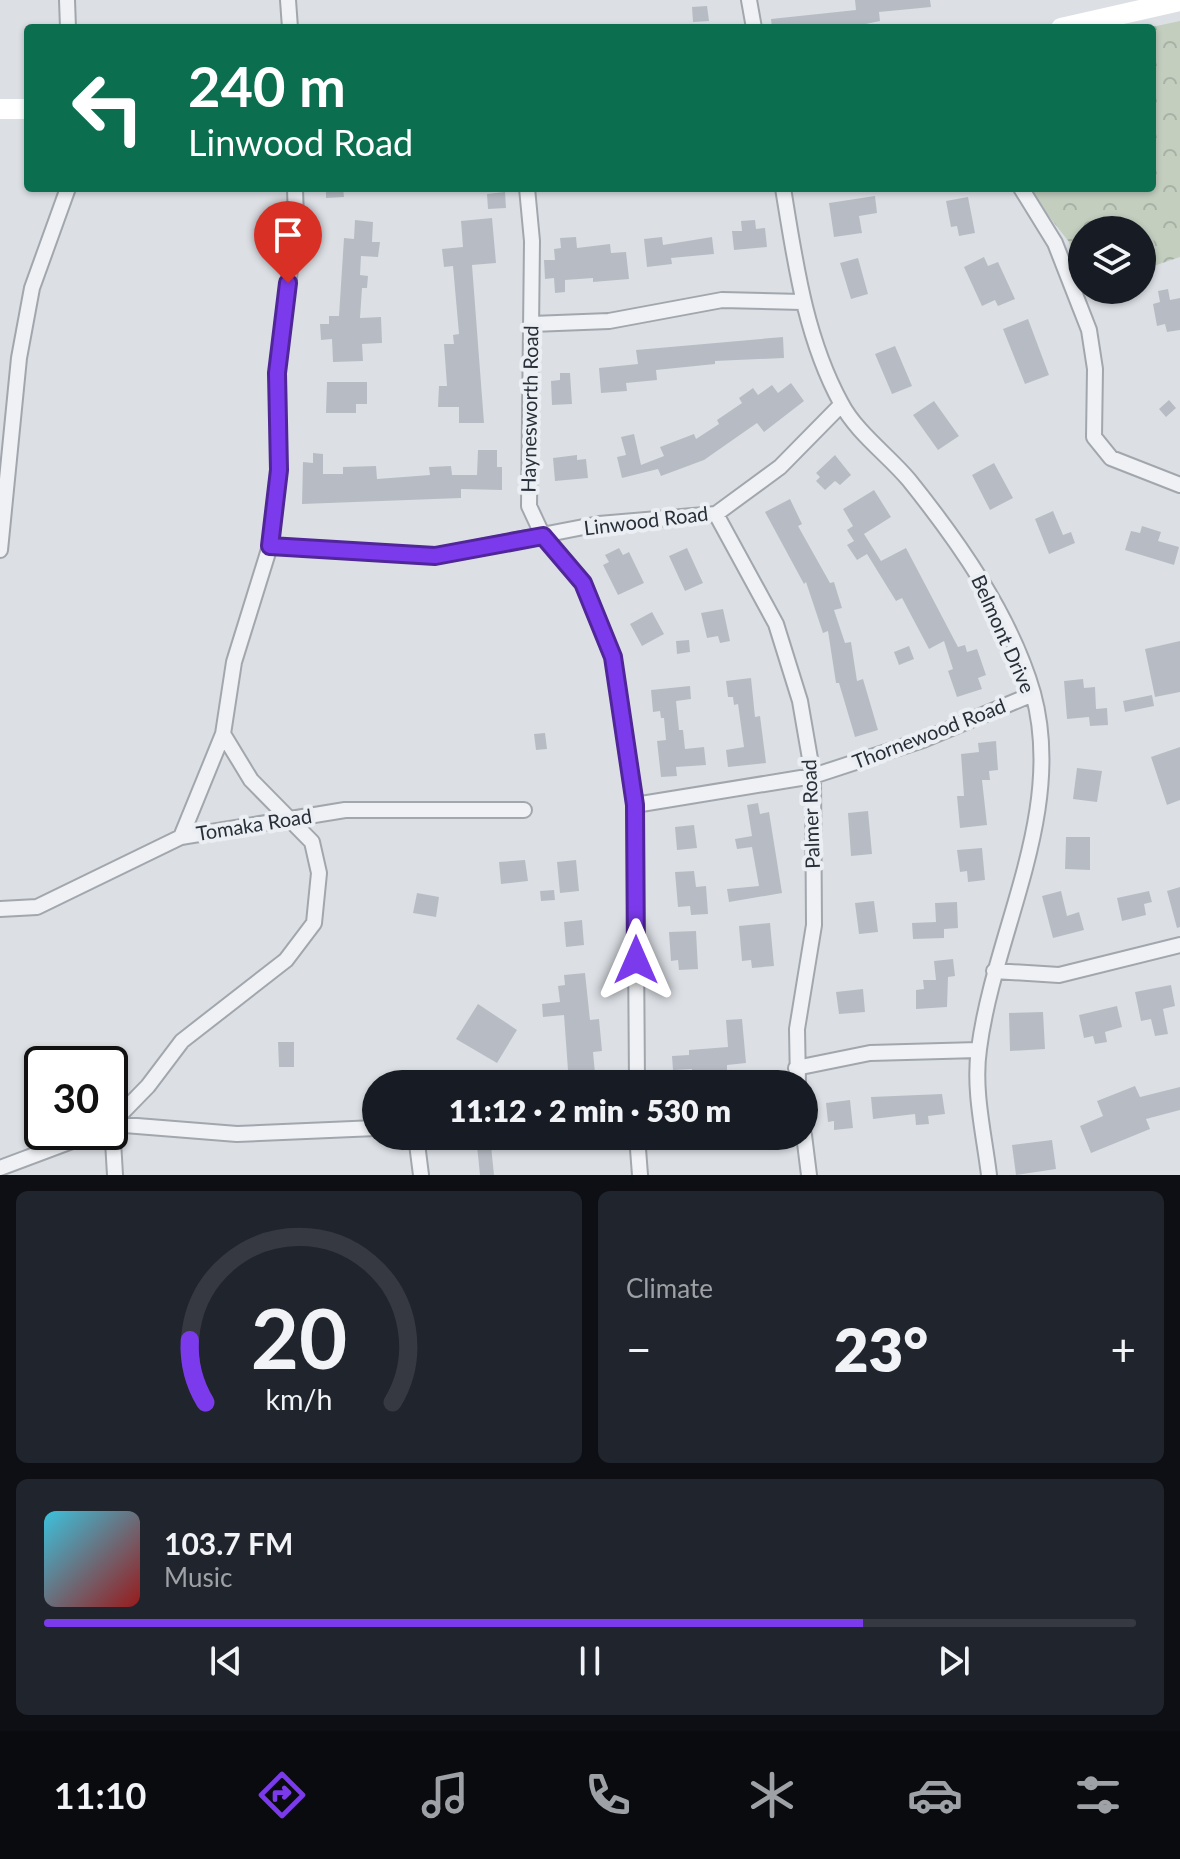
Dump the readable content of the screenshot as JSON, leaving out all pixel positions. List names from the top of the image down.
{
  "streets": {
    "street": [
      "Haynesworth Road",
      "Linwood Road",
      "Belmont Drive",
      "Thornewood Road",
      "Palmer Road",
      "Tomaka Road"
    ]
  },
  "crossings": [
    ["Haynesworth Road", "Linwood Road"],
    ["Haynesworth Road", "Thornewood Road"],
    ["Linwood Road", "Belmont Drive"],
    ["Linwood Road", "Palmer Road"],
    ["Belmont Drive", "Thornewood Road"],
    ["Thornewood Road", "Palmer Road"]
  ],
  "page": {
    "turn": ["240 m", "Linwood Road"],
    "limit": "30",
    "trip": "11:12 · 2 min · 530 m",
    "tile": "Climate",
    "heat": ["−", "23°", "+"],
    "song": ["103.7 FM", "Music"],
    "tabs": "11:10",
    "gauge": ["20", "km/h"]
  }
}
